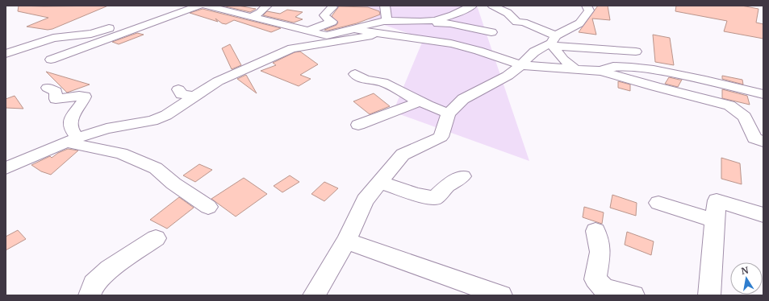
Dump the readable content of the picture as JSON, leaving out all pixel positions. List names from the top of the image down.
{
  "north": "top"
}
